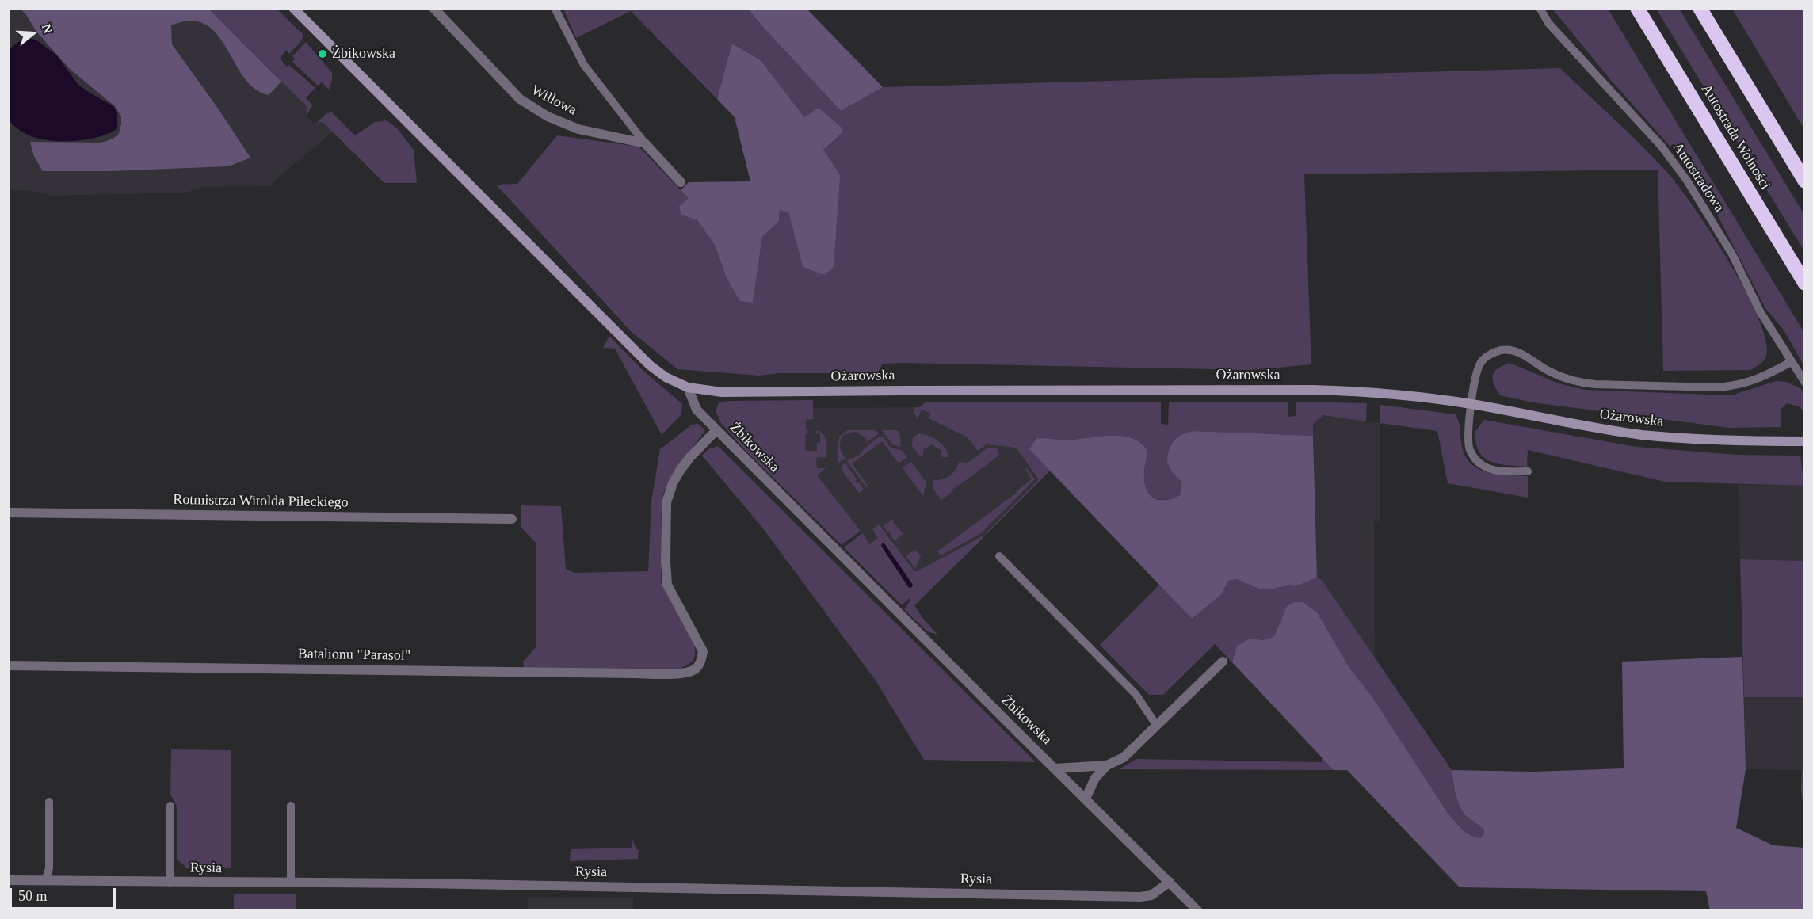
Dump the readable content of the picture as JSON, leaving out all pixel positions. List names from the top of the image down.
{
  "streets": {
    "highway": ["Autostrada Wolności"],
    "main road": ["Ożarowska"],
    "street": [
      "Willowa",
      "Żbikowska",
      "Rotmistrza Witolda Pileckiego",
      "Batalionu \"Parasol\"",
      "Rysia"
    ],
    "lane": ["Autostradowa"]
  },
  "crossings": [
    ["Ożarowska", "Żbikowska"],
    ["Żbikowska", "Batalionu \"Parasol\""],
    ["Żbikowska", "Rysia"]
  ],
  "places": ["Żbikowska"],
  "scale_bar": "50 m",
  "north": "right"
}
